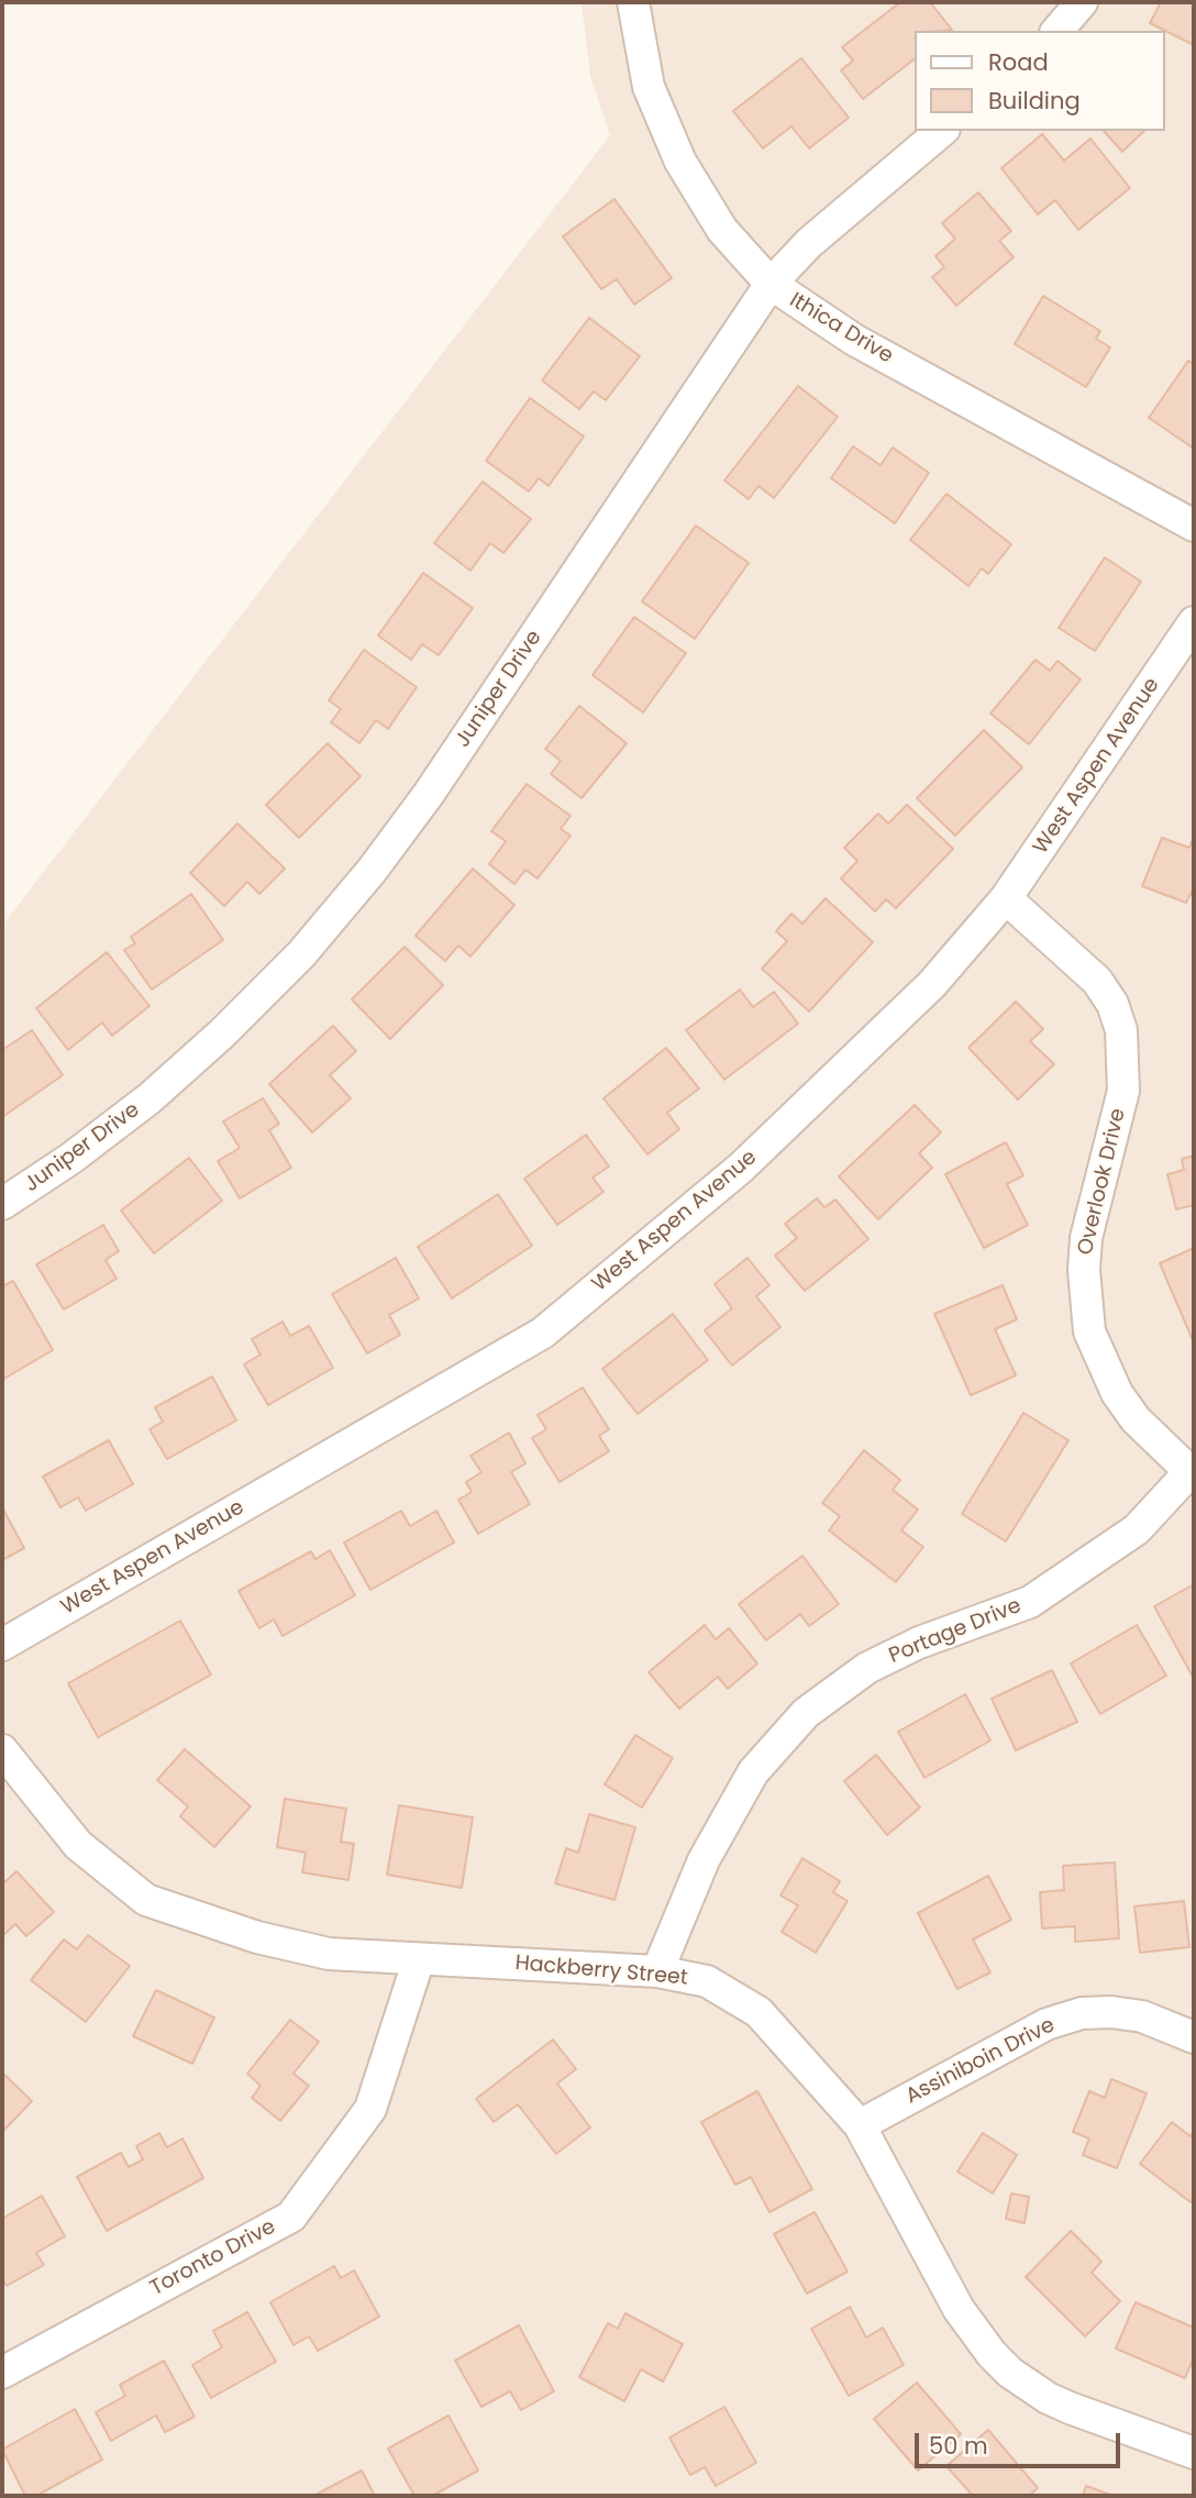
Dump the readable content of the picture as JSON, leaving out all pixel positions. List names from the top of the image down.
{
  "streets": {
    "street": [
      "Ithica Drive",
      "Juniper Drive",
      "West Aspen Avenue",
      "Overlook Drive",
      "Portage Drive",
      "Hackberry Street",
      "Assiniboin Drive",
      "Toronto Drive"
    ]
  },
  "crossings": [
    ["Ithica Drive", "Juniper Drive"],
    ["West Aspen Avenue", "Overlook Drive"],
    ["Overlook Drive", "Portage Drive"],
    ["Portage Drive", "Hackberry Street"],
    ["Hackberry Street", "Assiniboin Drive"],
    ["Hackberry Street", "Toronto Drive"]
  ],
  "legend": ["Road", "Building"],
  "scale_bar": "50 m"
}
